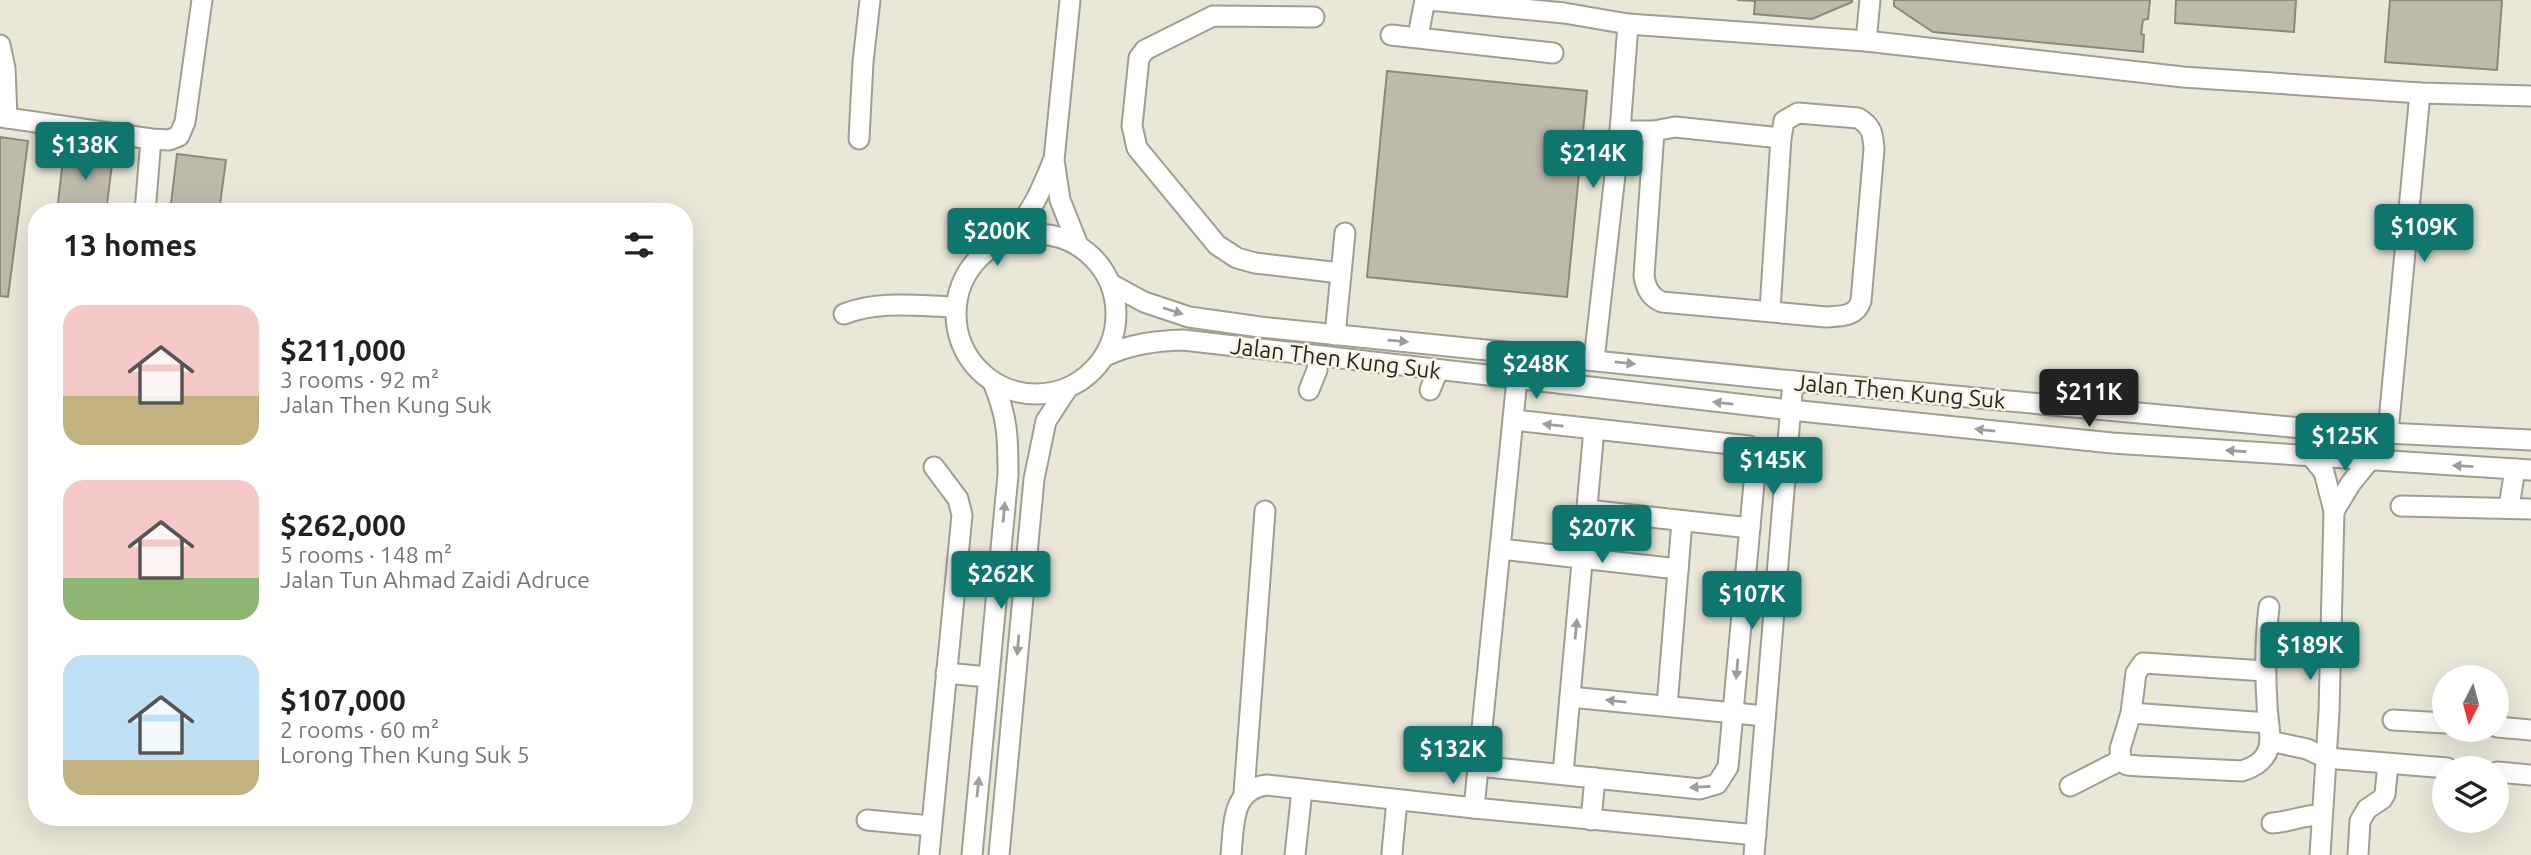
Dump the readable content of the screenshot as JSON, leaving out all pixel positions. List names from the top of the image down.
{
  "streets": {
    "street": ["Jalan Then Kung Suk"]
  },
  "north": "bottom",
  "page": {
    "price": [
      "$138K",
      "$214K",
      "$109K",
      "$200K",
      "$248K",
      "$211K",
      "$125K",
      "$145K",
      "$207K",
      "$262K",
      "$107K",
      "$189K",
      "$132K"
    ],
    "heading": "13 homes",
    "list": [
      {
        "name": "$211,000",
        "note": "3 rooms · 92 m² · Jalan Then Kung Suk"
      },
      {
        "name": "$262,000",
        "note": "5 rooms · 148 m² · Jalan Tun Ahmad Zaidi Adruce"
      },
      {
        "name": "$107,000",
        "note": "2 rooms · 60 m² · Lorong Then Kung Suk 5"
      }
    ]
  }
}
